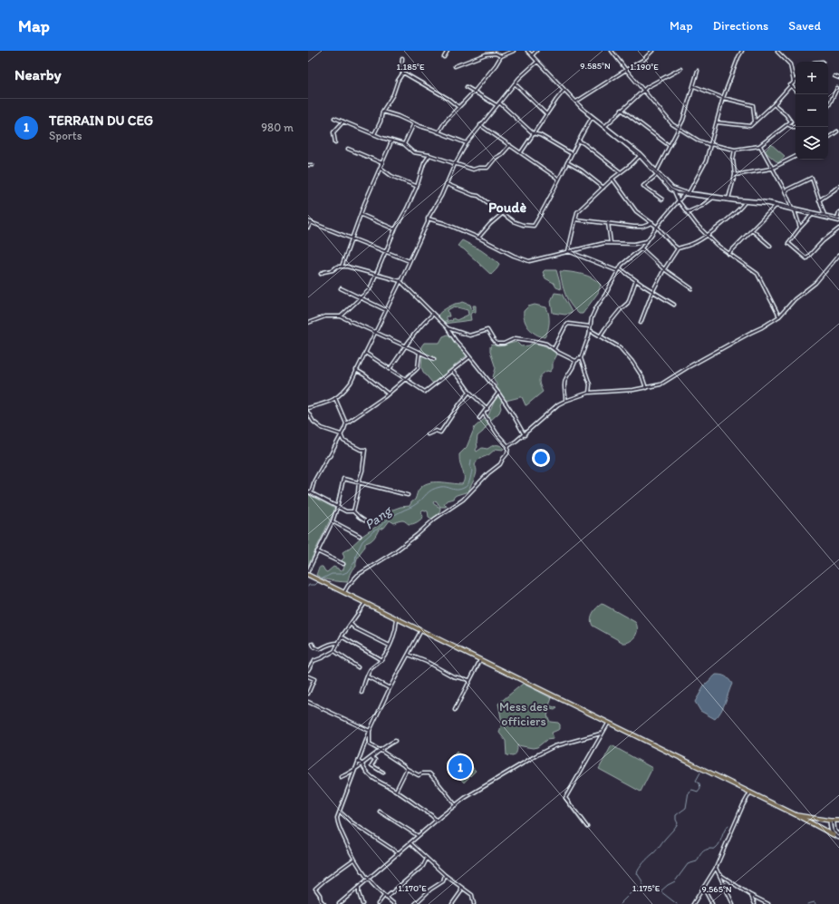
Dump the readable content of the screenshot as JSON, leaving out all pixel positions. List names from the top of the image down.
{
  "districts": ["Poudè"],
  "water": ["Pang"],
  "parks": ["Mess des officiers"],
  "page": {
    "header": "Map",
    "nav": ["Map", "Directions", "Saved"],
    "heading": "Nearby",
    "map_buttons": ["+", "−"],
    "list": [
      {
        "mark": "1",
        "name": "TERRAIN DU CEG",
        "note": "Sports",
        "value": "980 m"
      }
    ],
    "pins": "1"
  },
  "coordinates": [
    "9.585°N",
    "1.185°E",
    "1.190°E",
    "1.170°E",
    "1.175°E",
    "9.565°N"
  ]
}
